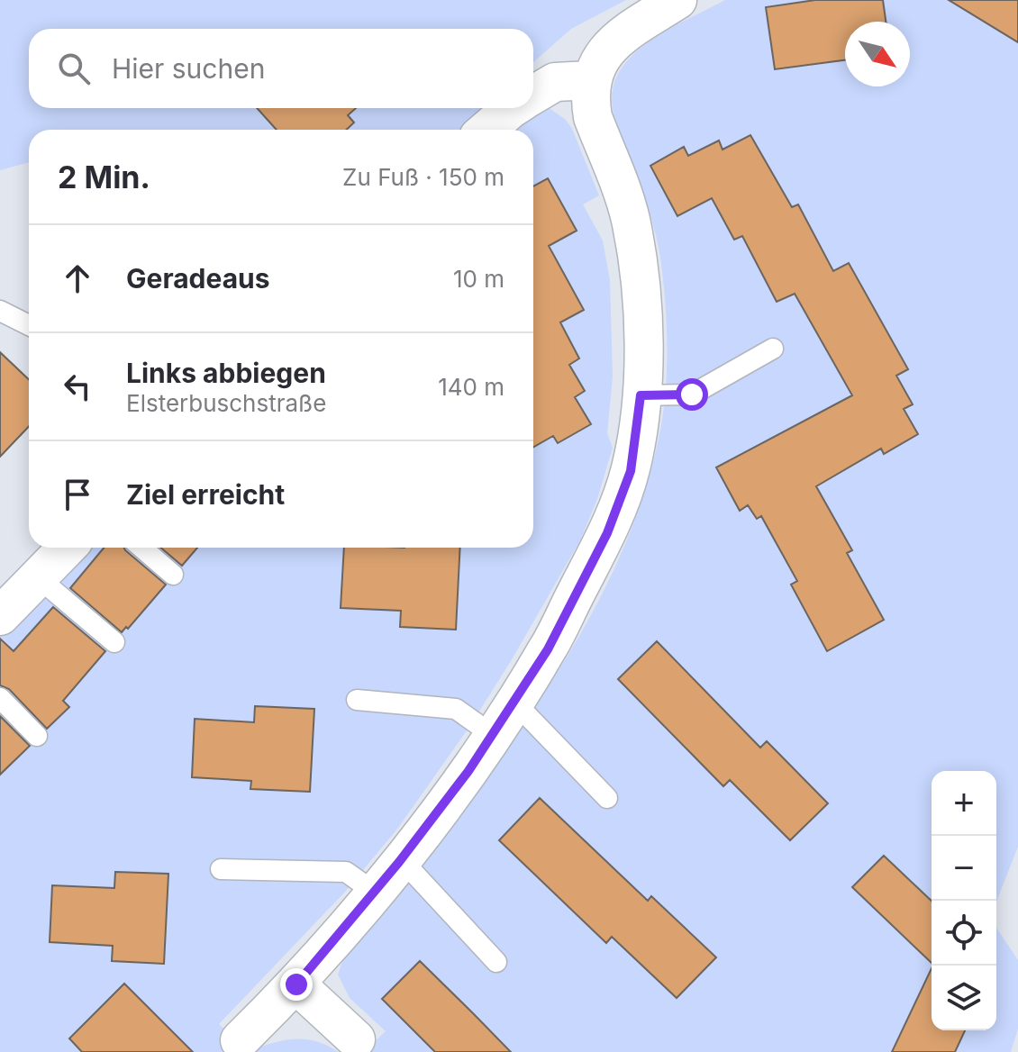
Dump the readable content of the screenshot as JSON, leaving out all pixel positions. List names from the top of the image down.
{
  "north": "bottom right",
  "page": {
    "search": "Hier suchen",
    "heading": ["2 Min.", "Zu Fuß · 150 m"],
    "list": [
      ["Geradeaus", "10 m"],
      ["Links abbiegen", "Elsterbuschstraße", "140 m"],
      "Ziel erreicht"
    ],
    "map_buttons": ["+", "−"]
  }
}
